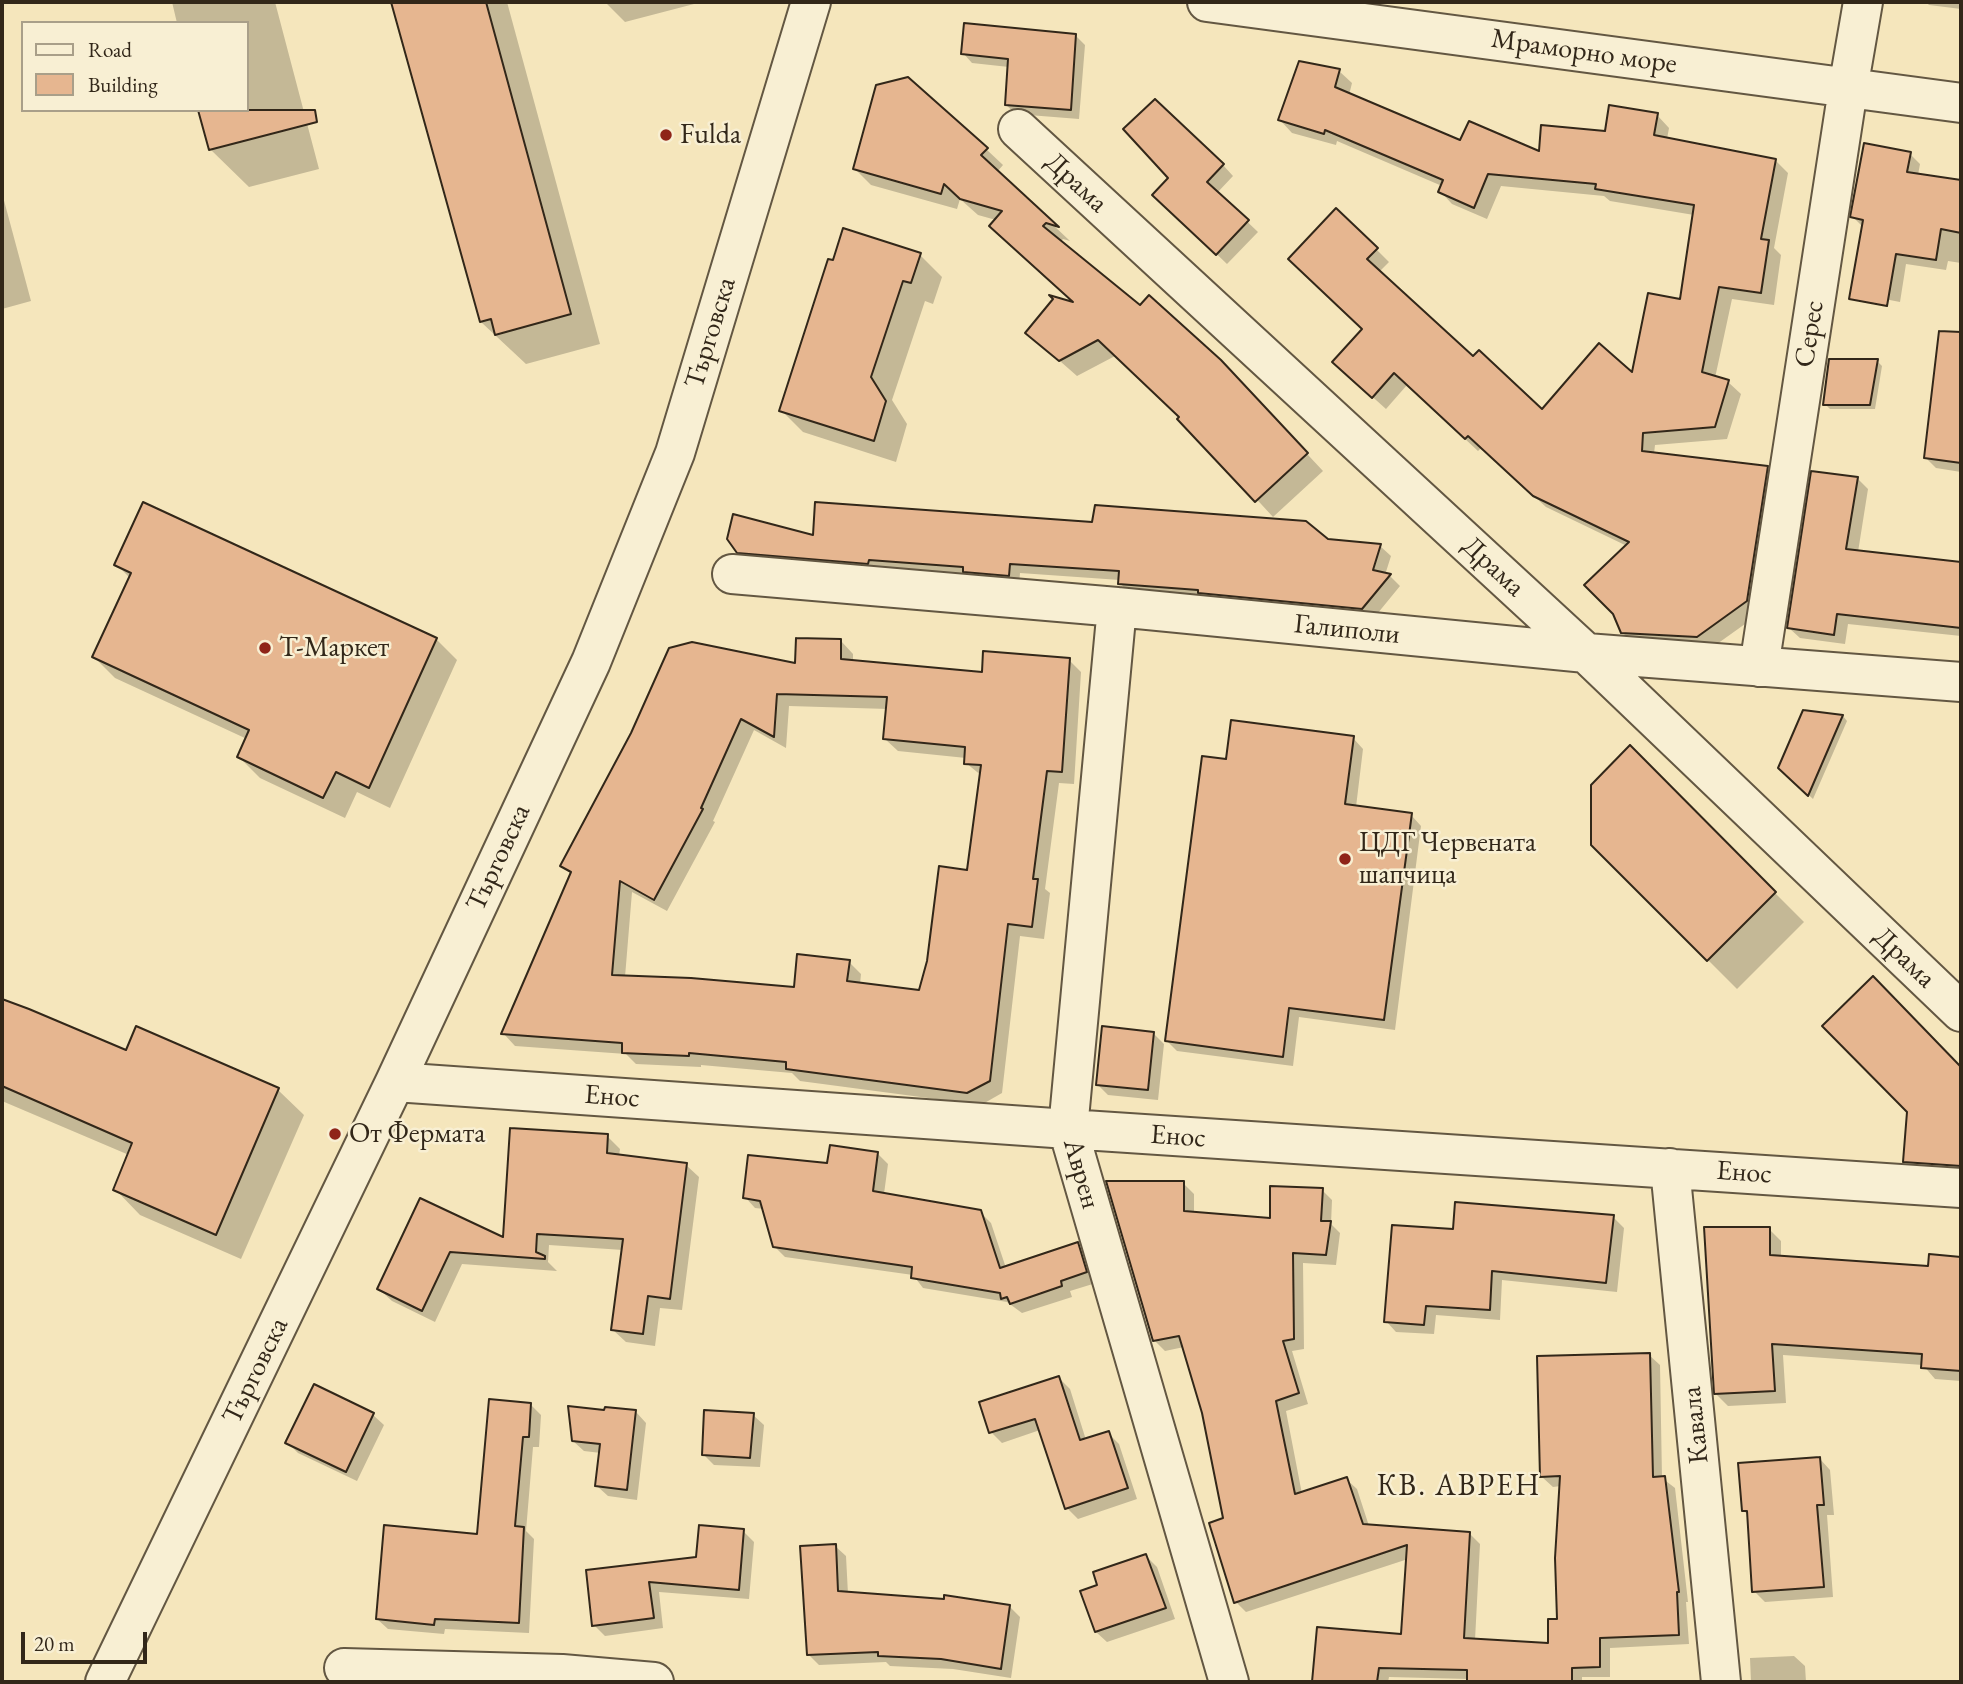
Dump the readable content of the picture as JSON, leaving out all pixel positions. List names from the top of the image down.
{
  "streets": {
    "street": [
      "Мраморно море",
      "Драма",
      "Търговска",
      "Серес",
      "Галиполи",
      "Енос",
      "Аврен",
      "Кавала"
    ]
  },
  "crossings": [
    ["Мраморно море", "Серес"],
    ["Драма", "Галиполи"],
    ["Търговска", "Енос"],
    ["Серес", "Галиполи"],
    ["Галиполи", "Аврен"],
    ["Енос", "Аврен"],
    ["Енос", "Кавала"]
  ],
  "districts": ["КВ. АВРЕН"],
  "places": [
    "Fulda",
    "Т-Маркет",
    "ЦДГ Червената шапчица",
    "От Фермата"
  ],
  "legend": ["Road", "Building"],
  "scale_bar": "20 m"
}
